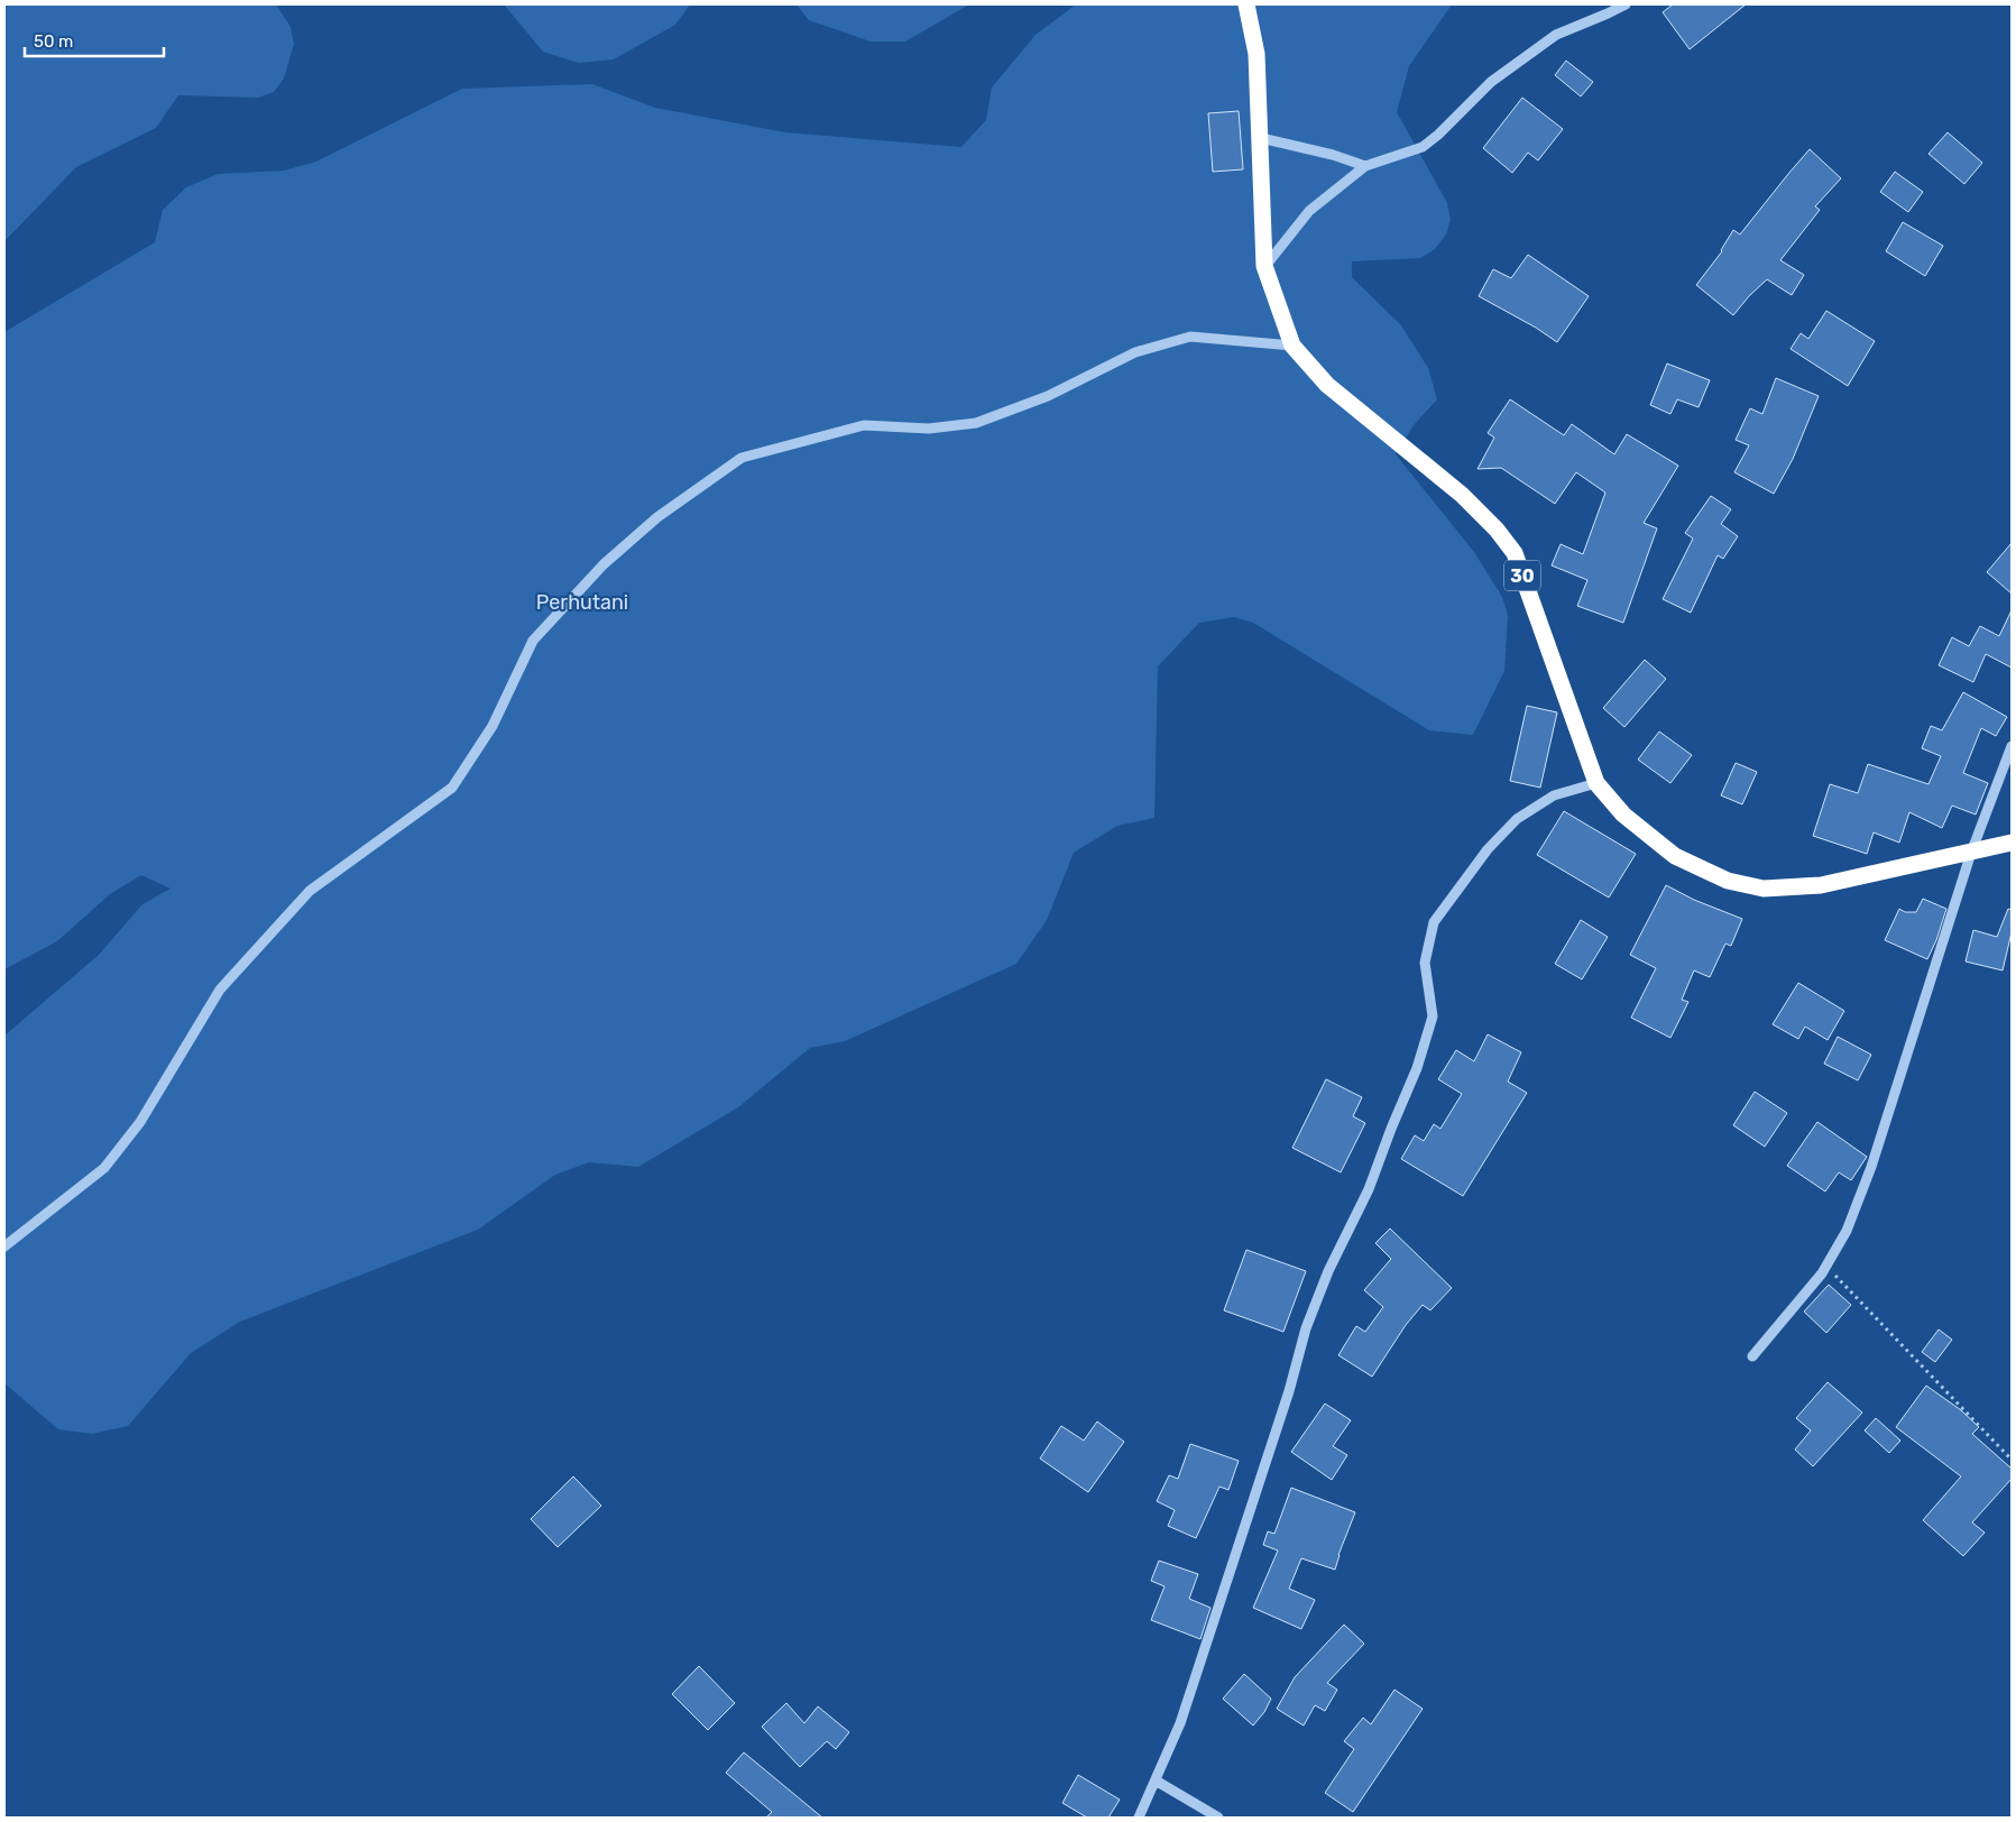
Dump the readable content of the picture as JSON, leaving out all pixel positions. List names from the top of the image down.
{
  "streets": {
    "highway": ["30"]
  },
  "parks": ["Perhutani"],
  "scale_bar": "50 m"
}
